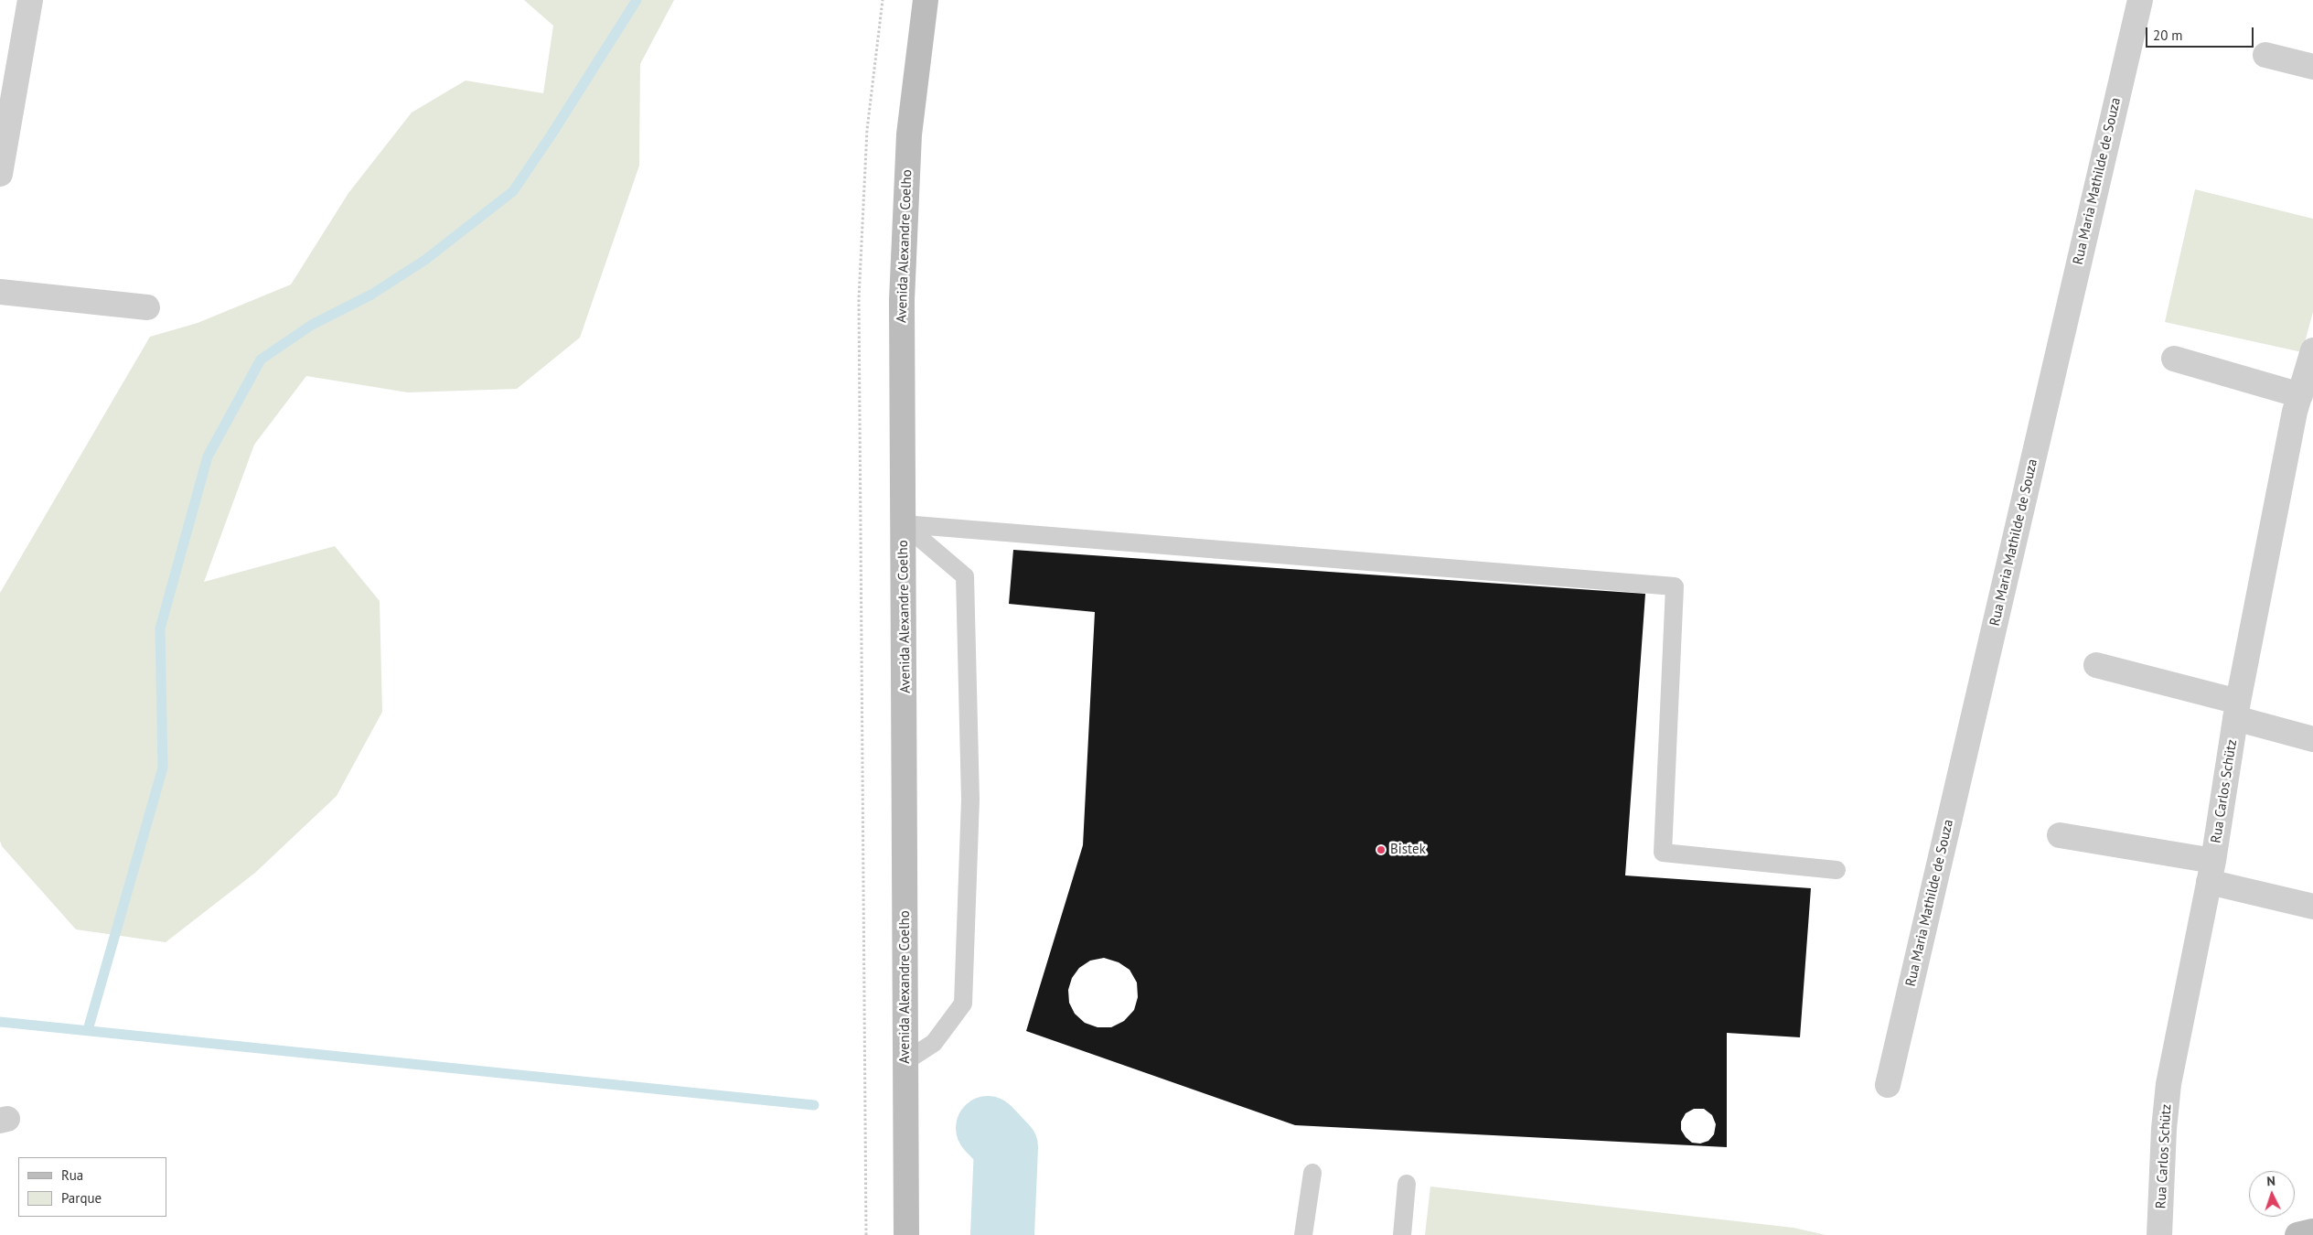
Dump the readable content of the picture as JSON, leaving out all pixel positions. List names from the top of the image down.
{
  "streets": {
    "main road": ["Avenida Alexandre Coelho"],
    "street": ["Rua Maria Mathilde de Souza", "Rua Carlos Schütz"]
  },
  "places": ["Bistek"],
  "legend": ["Rua", "Parque"],
  "scale_bar": "20 m",
  "north": "top"
}
